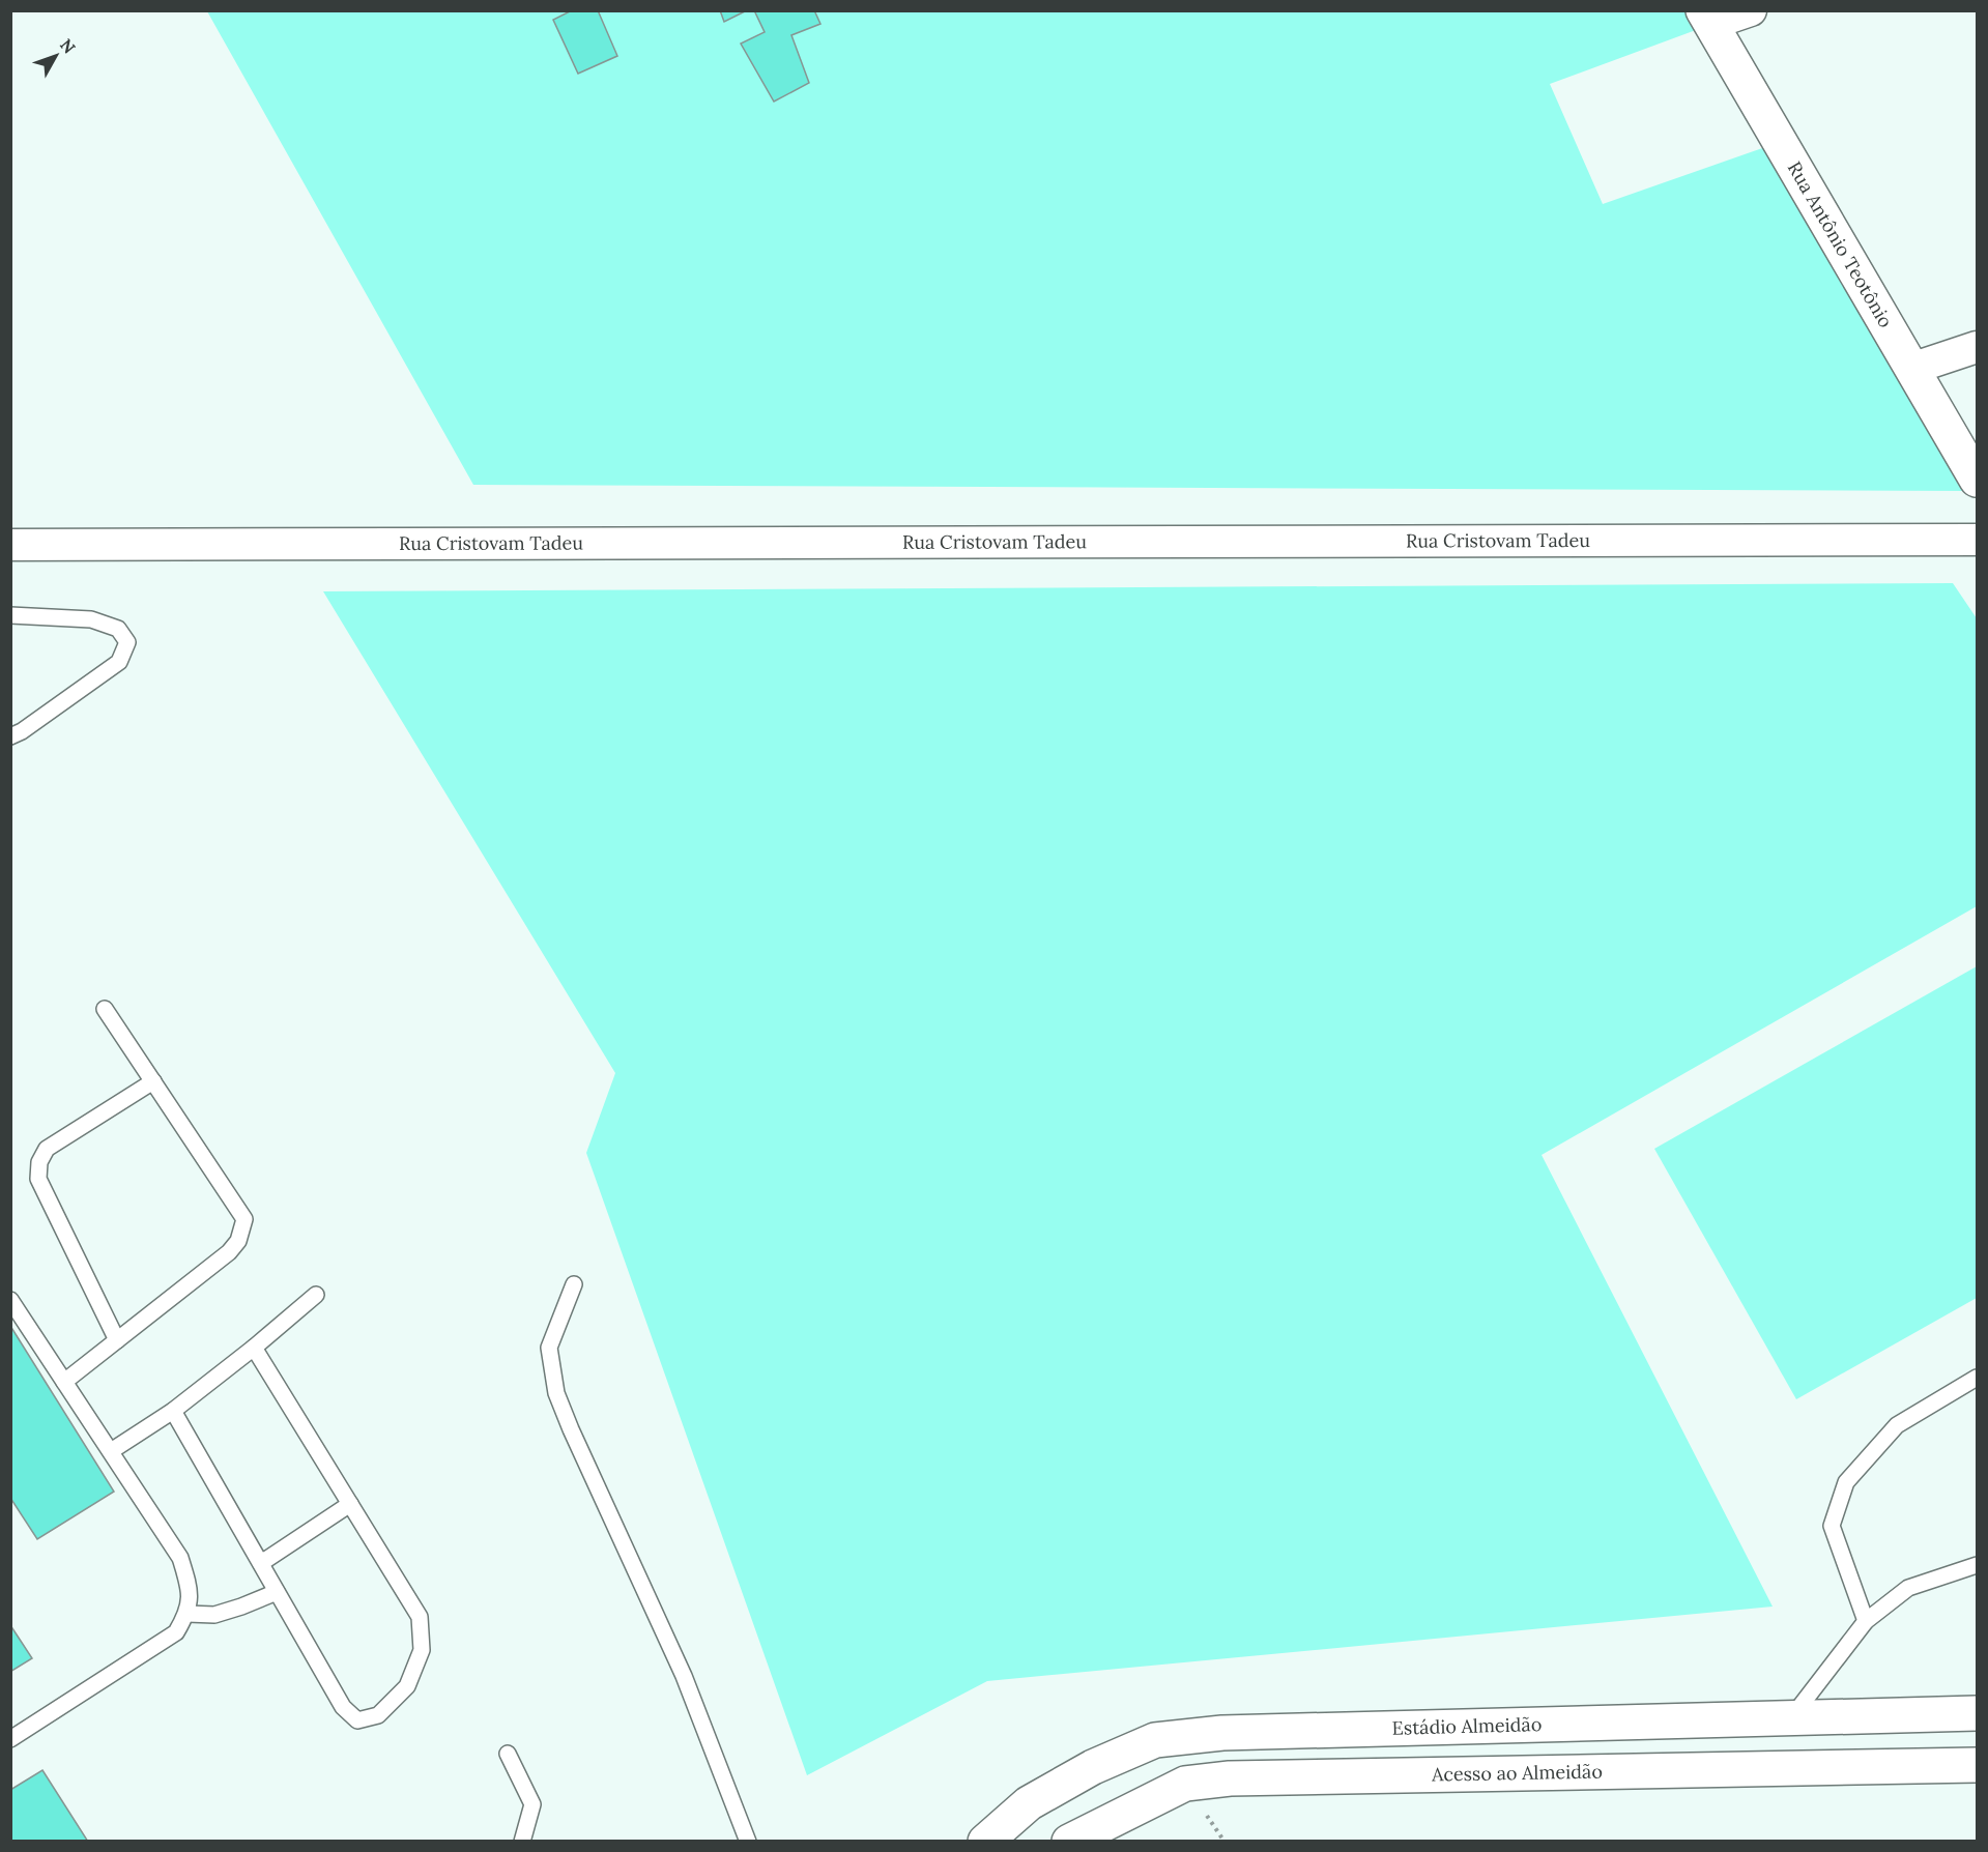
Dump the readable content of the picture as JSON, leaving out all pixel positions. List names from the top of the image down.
{
  "streets": {
    "street": [
      "Rua Antônio Teotônio",
      "Rua Cristovam Tadeu",
      "Estádio Almeidão",
      "Acesso ao Almeidão"
    ]
  },
  "north": "top right"
}
